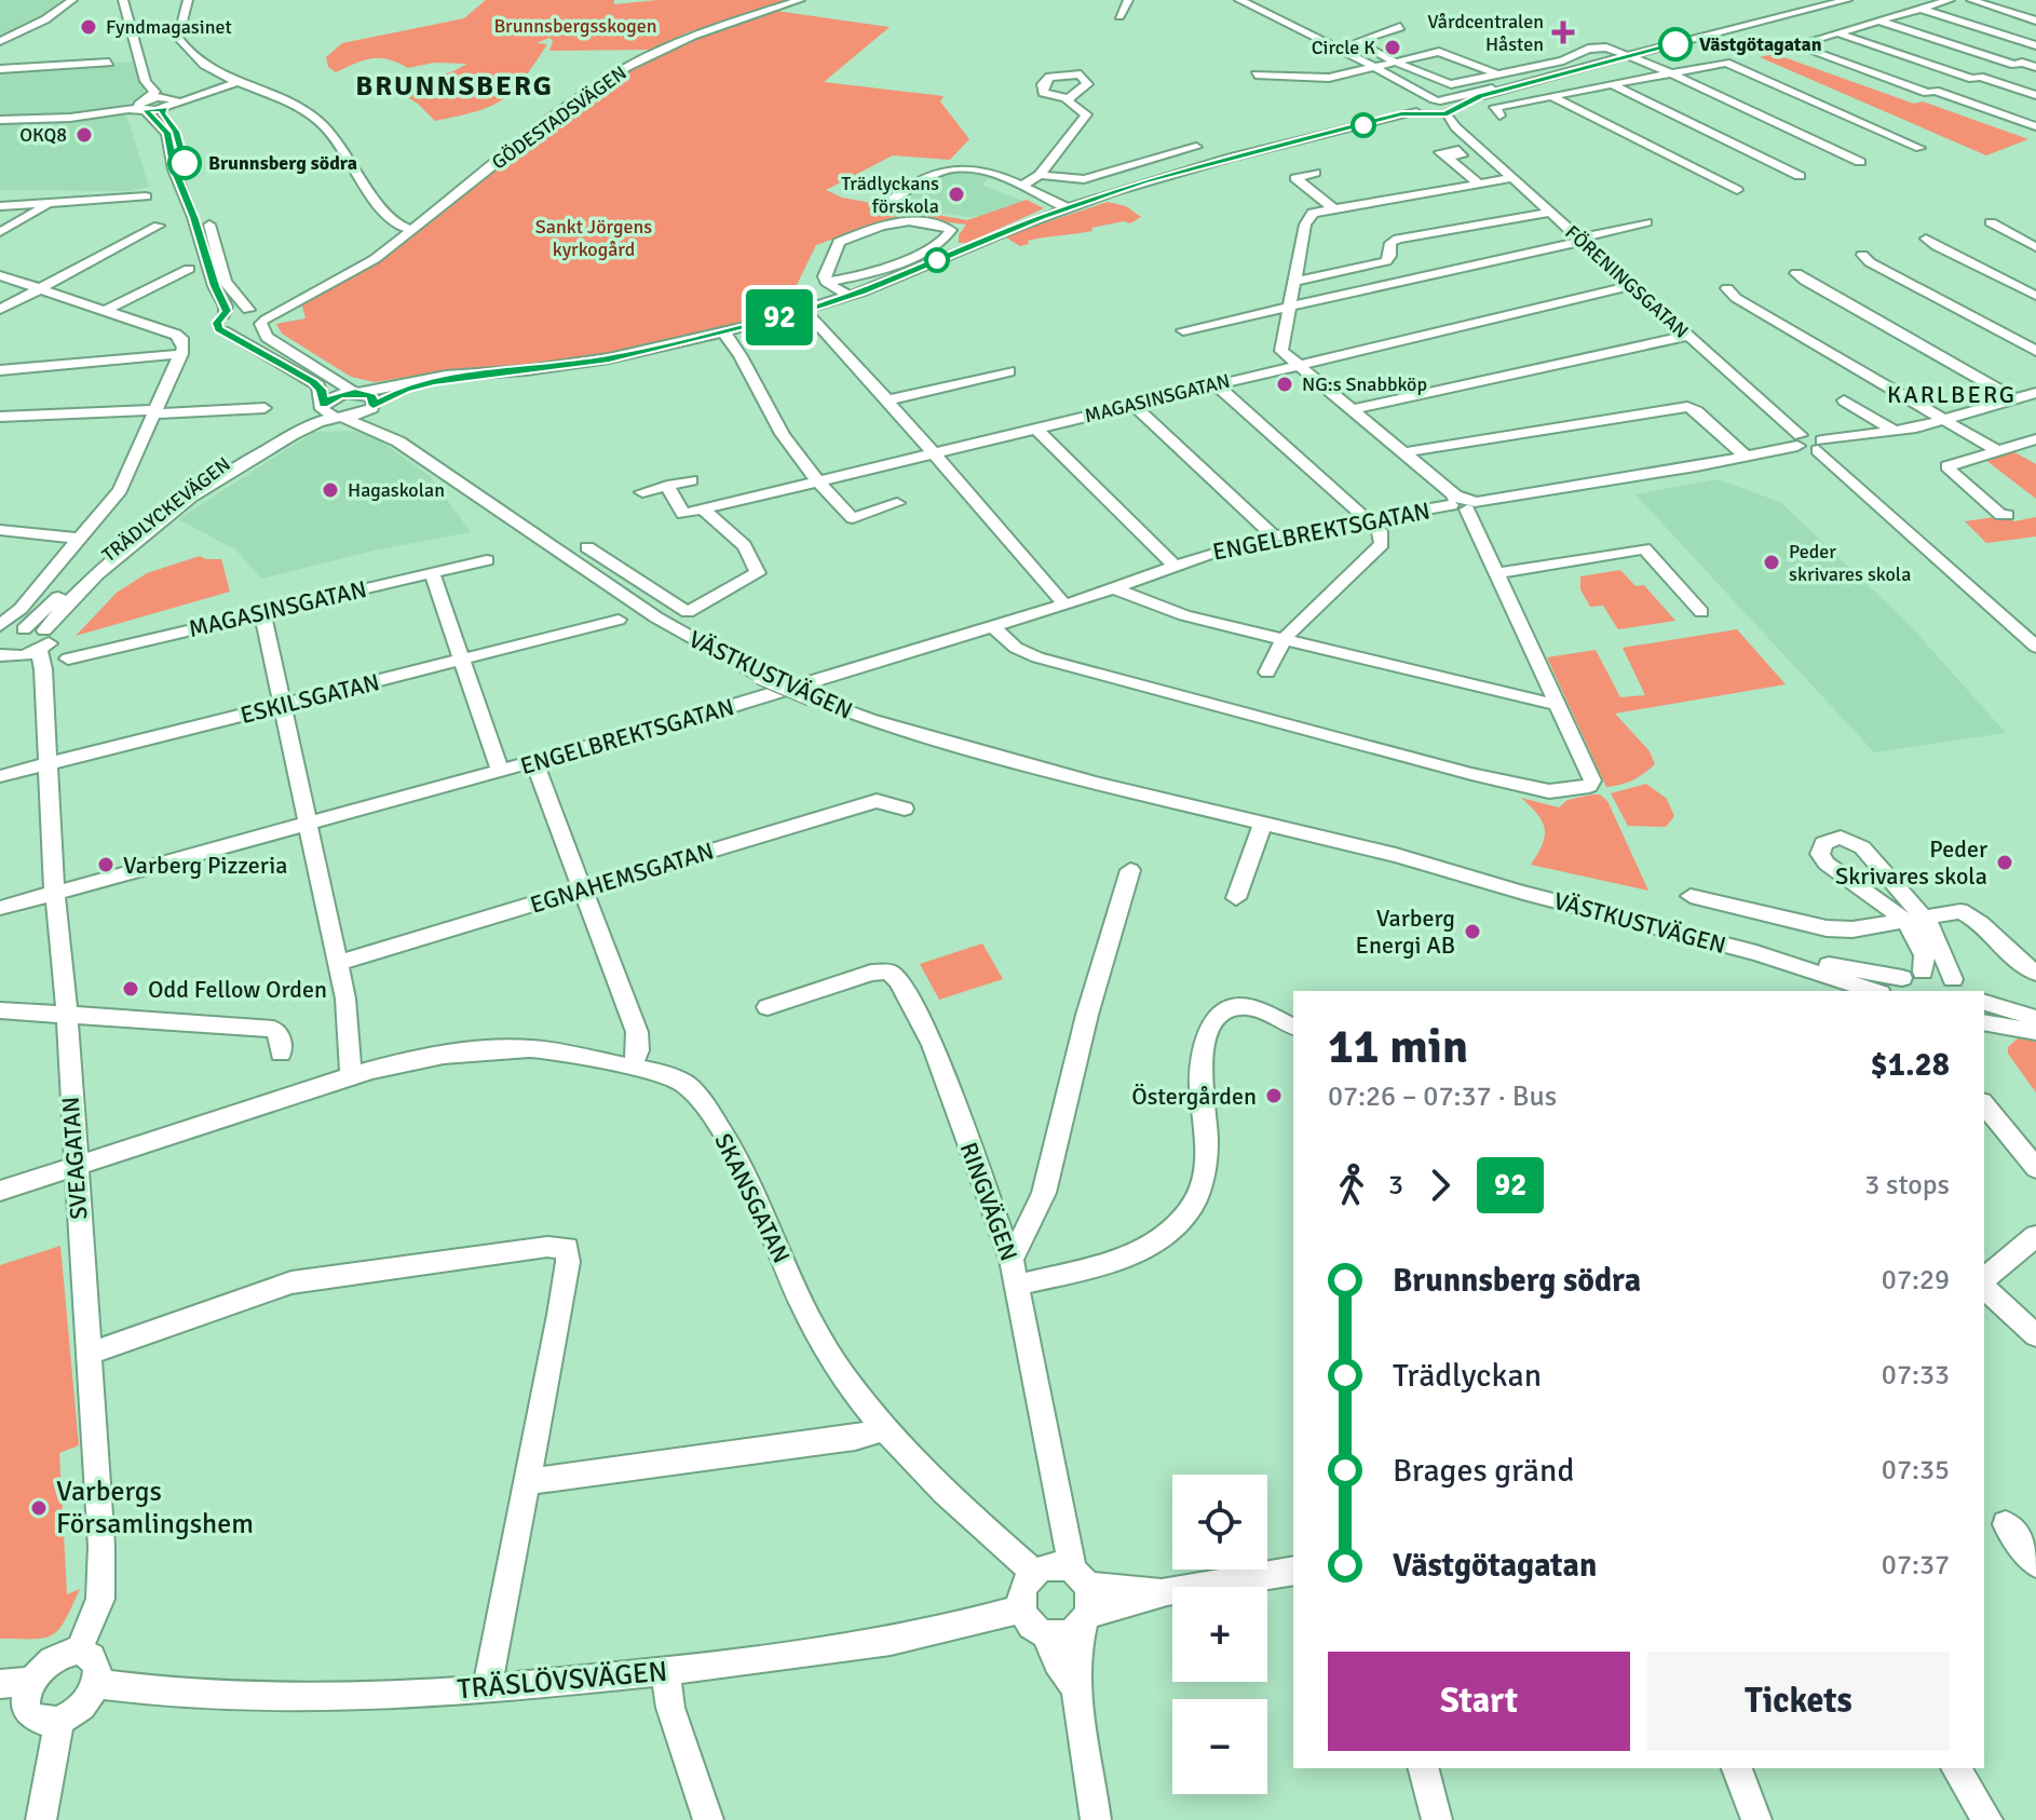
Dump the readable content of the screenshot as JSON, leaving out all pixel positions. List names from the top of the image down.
{
  "streets": {
    "street": [
      "GÖDESTADSVÄGEN",
      "FÖRENINGSGATAN",
      "MAGASINSGATAN",
      "TRÄDLYCKEVÄGEN",
      "ENGELBREKTSGATAN",
      "VÄSTKUSTVÄGEN",
      "ESKILSGATAN",
      "EGNAHEMSGATAN",
      "SVEAGATAN",
      "SKANSGATAN",
      "RINGVÄGEN",
      "TRÄSLÖVSVÄGEN"
    ]
  },
  "crossings": [
    ["FÖRENINGSGATAN", "MAGASINSGATAN"],
    ["FÖRENINGSGATAN", "ENGELBREKTSGATAN"],
    ["TRÄDLYCKEVÄGEN", "VÄSTKUSTVÄGEN"],
    ["TRÄDLYCKEVÄGEN", "SVEAGATAN"],
    ["ENGELBREKTSGATAN", "SVEAGATAN"],
    ["ESKILSGATAN", "SVEAGATAN"],
    ["SVEAGATAN", "SKANSGATAN"],
    ["SVEAGATAN", "TRÄSLÖVSVÄGEN"],
    ["SKANSGATAN", "RINGVÄGEN"],
    ["SKANSGATAN", "TRÄSLÖVSVÄGEN"],
    ["RINGVÄGEN", "TRÄSLÖVSVÄGEN"]
  ],
  "districts": ["BRUNNSBERG", "KARLBERG"],
  "parks": ["Brunnsbergsskogen", "Sankt Jörgens kyrkogård"],
  "places": {
    "other": [
      "Fyndmagasinet",
      "Västgötagatan",
      "Circle K",
      "OKQ8",
      "Brunnsberg södra",
      "Trädlyckans förskola",
      "NG:s Snabbköp",
      "Hagaskolan",
      "Peder skrivares skola",
      "Peder Skrivares skola",
      "Varberg Pizzeria",
      "Varberg Energi AB",
      "Odd Fellow Orden",
      "Östergården",
      "Varbergs Församlingshem"
    ],
    "health": ["Vårdcentralen Håsten"]
  },
  "lines": ["bus line 92"],
  "page": {
    "on_map": "92",
    "heading": ["11 min", "07:26 – 07:37 · Bus", "$1.28"],
    "legs": ["3", "92", "3 stops"],
    "list": [
      {
        "name": "Brunnsberg södra",
        "value": "07:29"
      },
      {
        "name": "Trädlyckan",
        "value": "07:33"
      },
      {
        "name": "Brages gränd",
        "value": "07:35"
      },
      {
        "name": "Västgötagatan",
        "value": "07:37"
      }
    ],
    "map_buttons": ["+", "−"],
    "buttons": ["Start", "Tickets"]
  }
}
